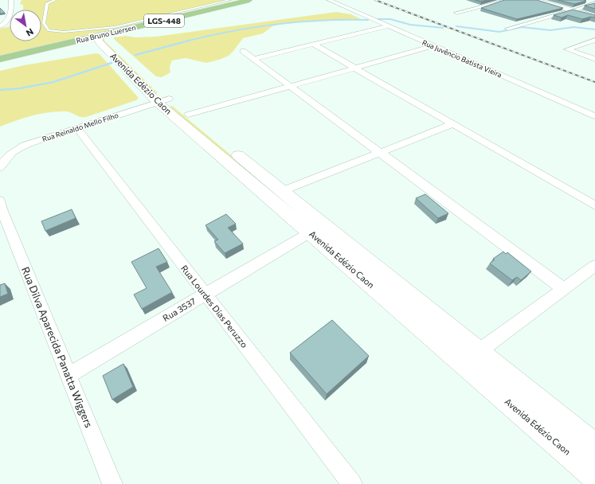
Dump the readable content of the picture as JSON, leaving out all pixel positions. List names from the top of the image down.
{
  "streets": {
    "main road": ["LGS-448", "Rua Bruno Luersen", "Avenida Edézio Caon"],
    "street": [
      "Rua Juvêncio Batista Vieira",
      "Rua Reinaldo Mello Filho",
      "Rua Lourdes Dias Peruzzo",
      "Rua 3537",
      "Rua Dilva Aparecida Panatta Wiggers"
    ]
  },
  "crossings": [
    ["Rua Bruno Luersen", "Avenida Edézio Caon"],
    ["Avenida Edézio Caon", "Rua Reinaldo Mello Filho"],
    ["Avenida Edézio Caon", "Rua 3537"],
    ["Rua Reinaldo Mello Filho", "Rua Lourdes Dias Peruzzo"],
    ["Rua Lourdes Dias Peruzzo", "Rua 3537"],
    ["Rua 3537", "Rua Dilva Aparecida Panatta Wiggers"]
  ],
  "north": "bottom right"
}
